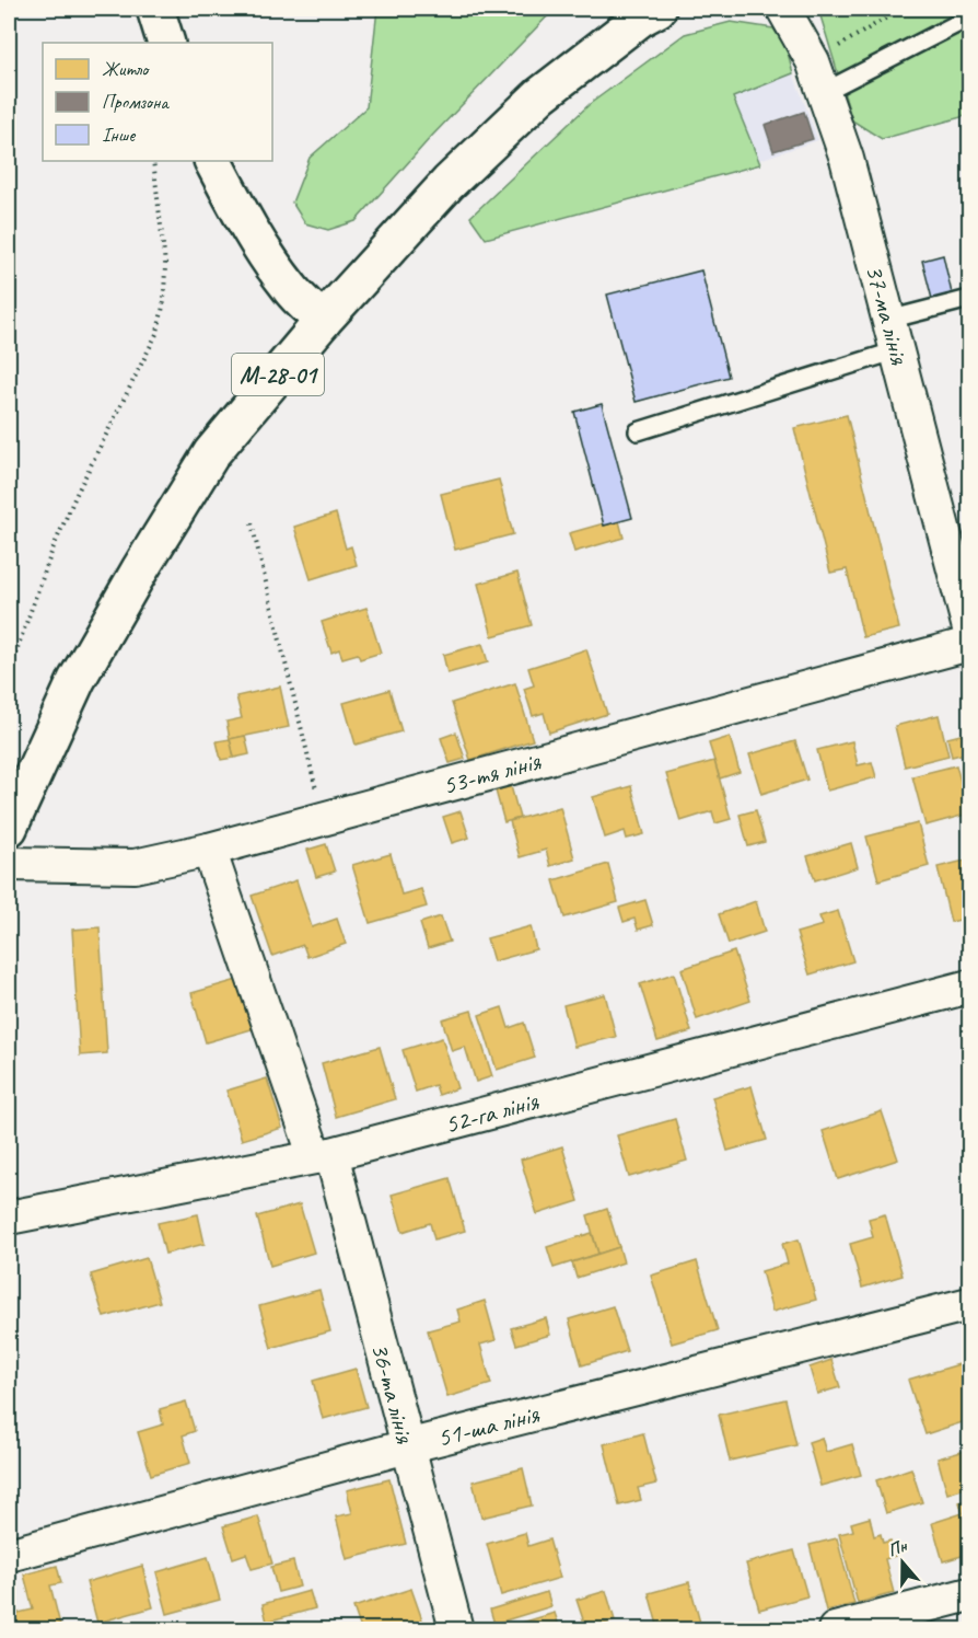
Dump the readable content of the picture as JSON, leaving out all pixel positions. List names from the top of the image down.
{
  "streets": {
    "main road": ["М-28-01"],
    "street": [
      "37-ма лінія",
      "53-тя лінія",
      "52-га лінія",
      "36-та лінія",
      "51-ша лінія"
    ]
  },
  "crossings": [
    ["53-тя лінія", "36-та лінія"],
    ["52-га лінія", "36-та лінія"],
    ["36-та лінія", "51-ша лінія"]
  ],
  "legend": ["Житло", "Промзона", "Інше"],
  "north": "top"
}
